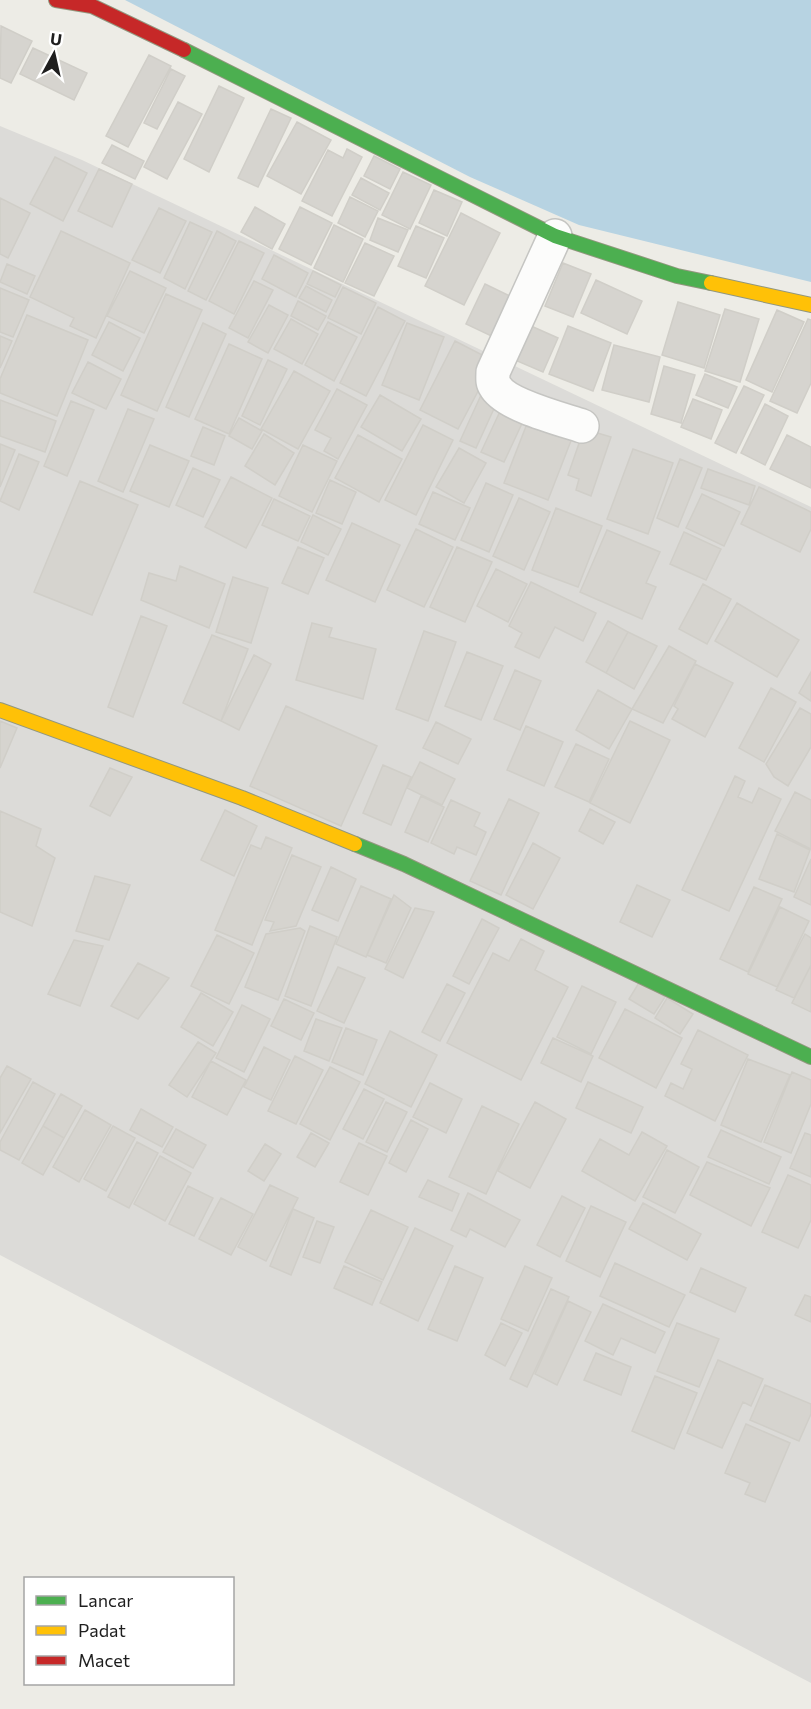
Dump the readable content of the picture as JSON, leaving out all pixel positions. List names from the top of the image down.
{
  "legend": ["Lancar", "Padat", "Macet"],
  "north": "top"
}
